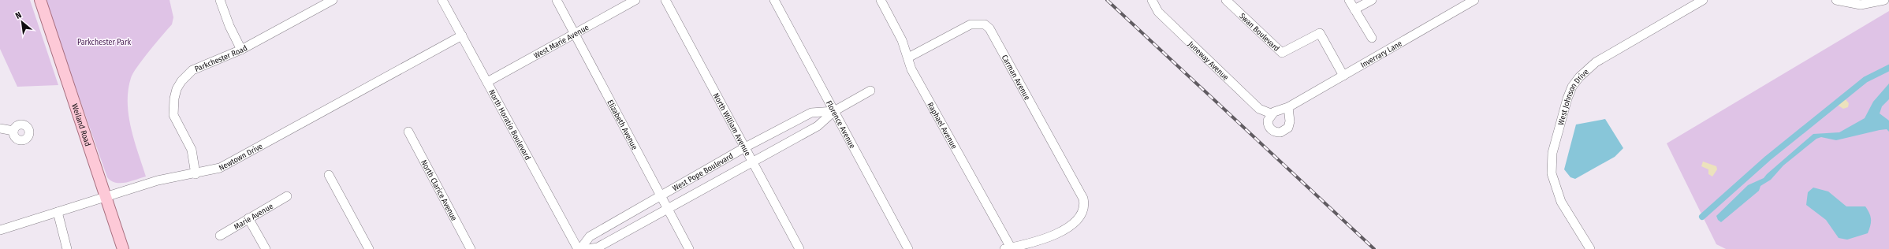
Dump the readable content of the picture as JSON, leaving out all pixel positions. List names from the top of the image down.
{
  "streets": {
    "main road": ["Weiland Road"],
    "street": [
      "Swan Boulevard",
      "West Marie Avenue",
      "Inverrary Lane",
      "Parkchester Road",
      "Juneway Avenue",
      "Carman Avenue",
      "West Johnson Drive",
      "North Horatio Boulevard",
      "Elizabeth Avenue",
      "North William Avenue",
      "Florence Avenue",
      "Raphael Avenue",
      "Newtown Drive",
      "West Pope Boulevard",
      "North Clarice Avenue",
      "Marie Avenue"
    ]
  },
  "crossings": [
    ["Swan Boulevard", "Inverrary Lane"],
    ["West Marie Avenue", "North Horatio Boulevard"],
    ["West Marie Avenue", "Elizabeth Avenue"],
    ["Inverrary Lane", "Juneway Avenue"],
    ["Parkchester Road", "Newtown Drive"],
    ["Carman Avenue", "Raphael Avenue"],
    ["Weiland Road", "Newtown Drive"],
    ["North Horatio Boulevard", "Newtown Drive"],
    ["North Horatio Boulevard", "West Pope Boulevard"],
    ["Elizabeth Avenue", "West Pope Boulevard"],
    ["North William Avenue", "West Pope Boulevard"],
    ["Florence Avenue", "West Pope Boulevard"]
  ],
  "parks": ["Parkchester Park"],
  "north": "top left"
}
